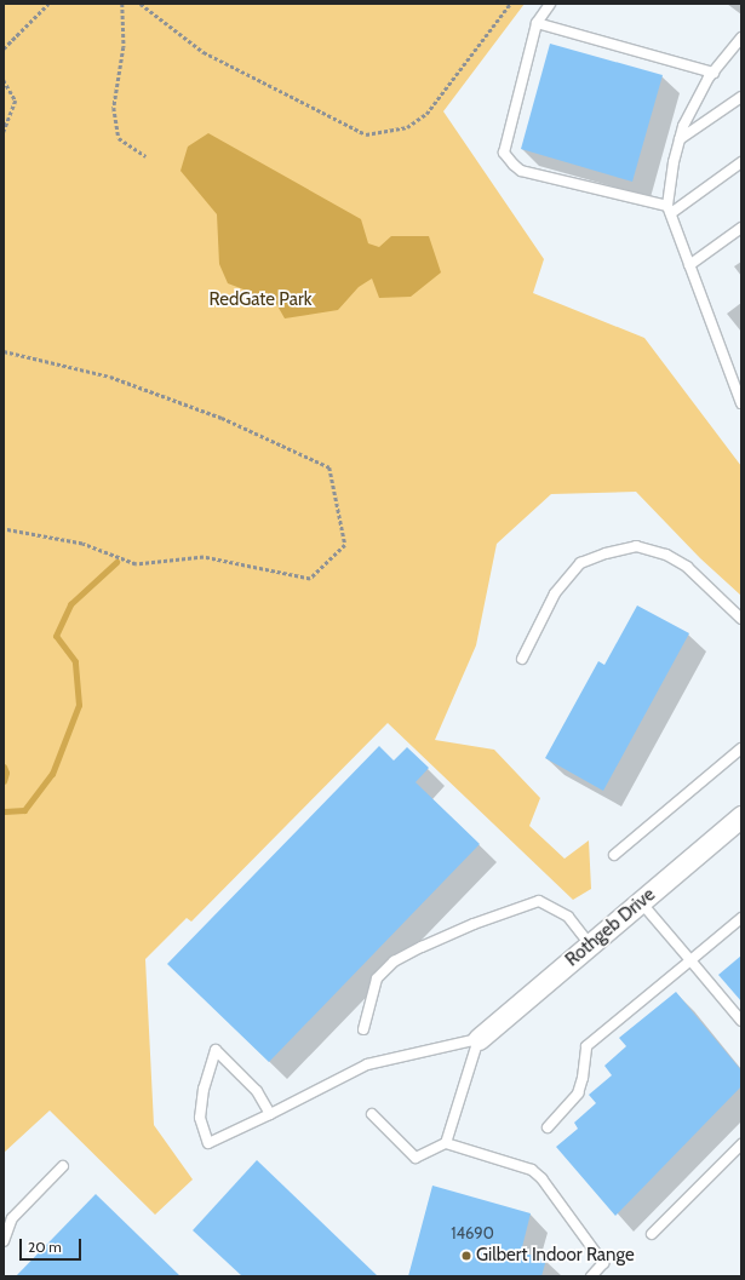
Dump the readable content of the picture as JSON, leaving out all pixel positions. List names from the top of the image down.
{
  "streets": {
    "street": ["Rothgeb Drive"]
  },
  "parks": ["RedGate Park"],
  "places": ["Gilbert Indoor Range"],
  "house_numbers": ["14690"],
  "scale_bar": "20 m"
}
